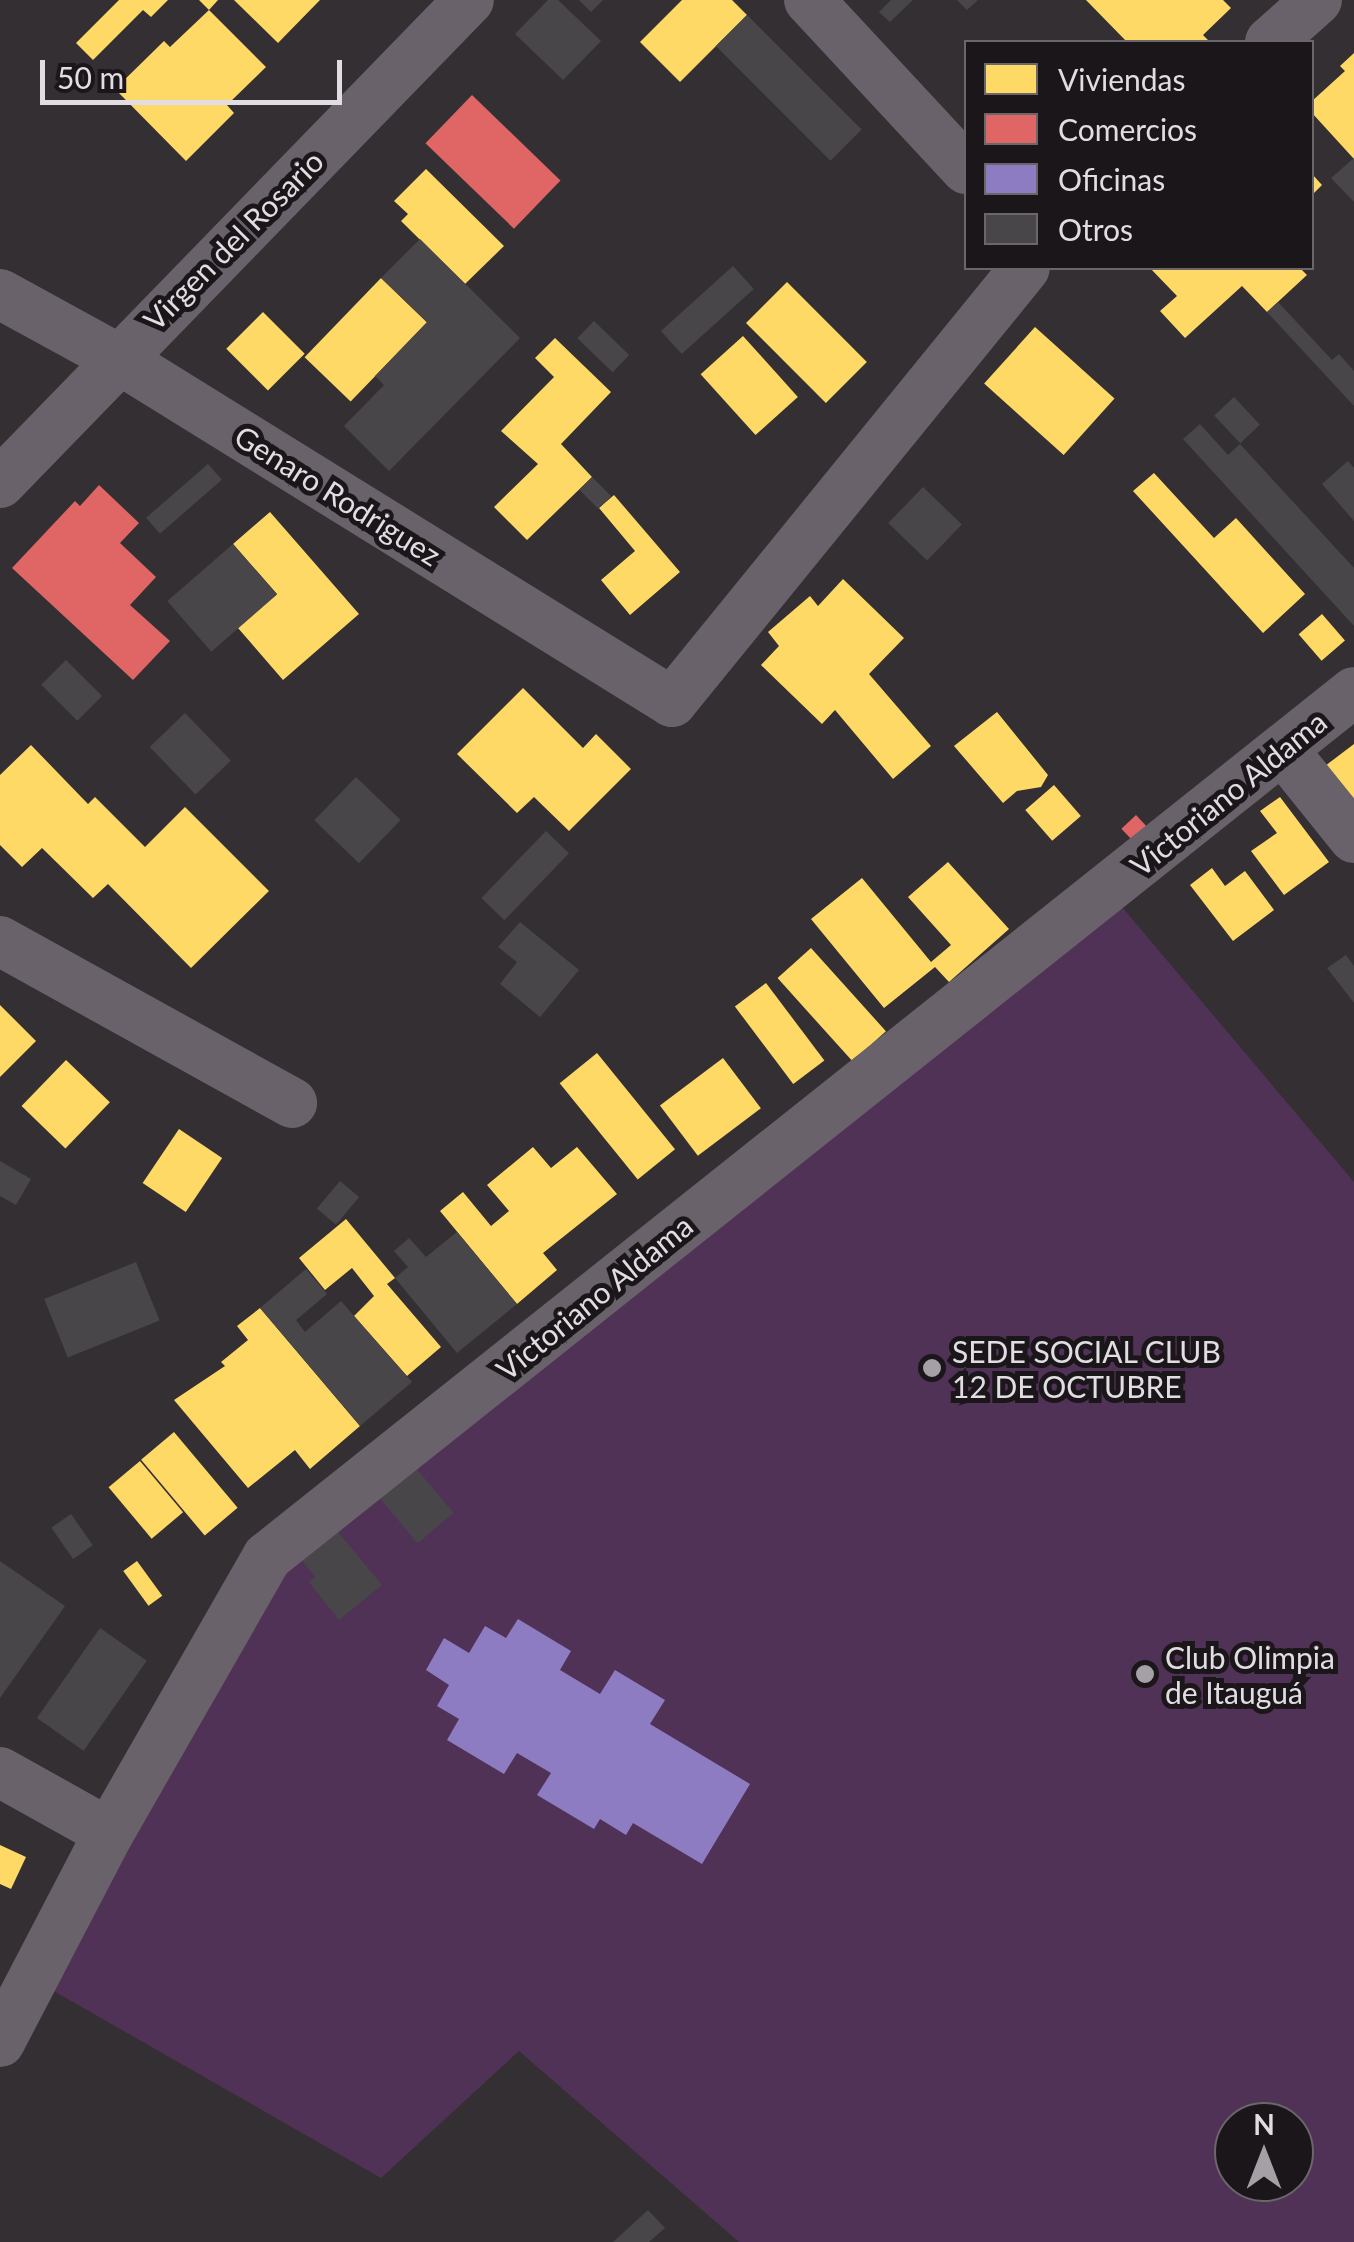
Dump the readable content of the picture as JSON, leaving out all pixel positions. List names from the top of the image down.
{
  "streets": {
    "street": ["Virgen del Rosario", "Genaro Rodriguez", "Victoriano Aldama"]
  },
  "crossings": [
    ["Virgen del Rosario", "Genaro Rodriguez"]
  ],
  "places": ["SEDE SOCIAL CLUB 12 DE OCTUBRE", "Club Olimpia de Itauguá"],
  "legend": [
    "Viviendas",
    "Comercios",
    "Oficinas",
    "Otros"
  ],
  "scale_bar": "50 m",
  "north": "top"
}
